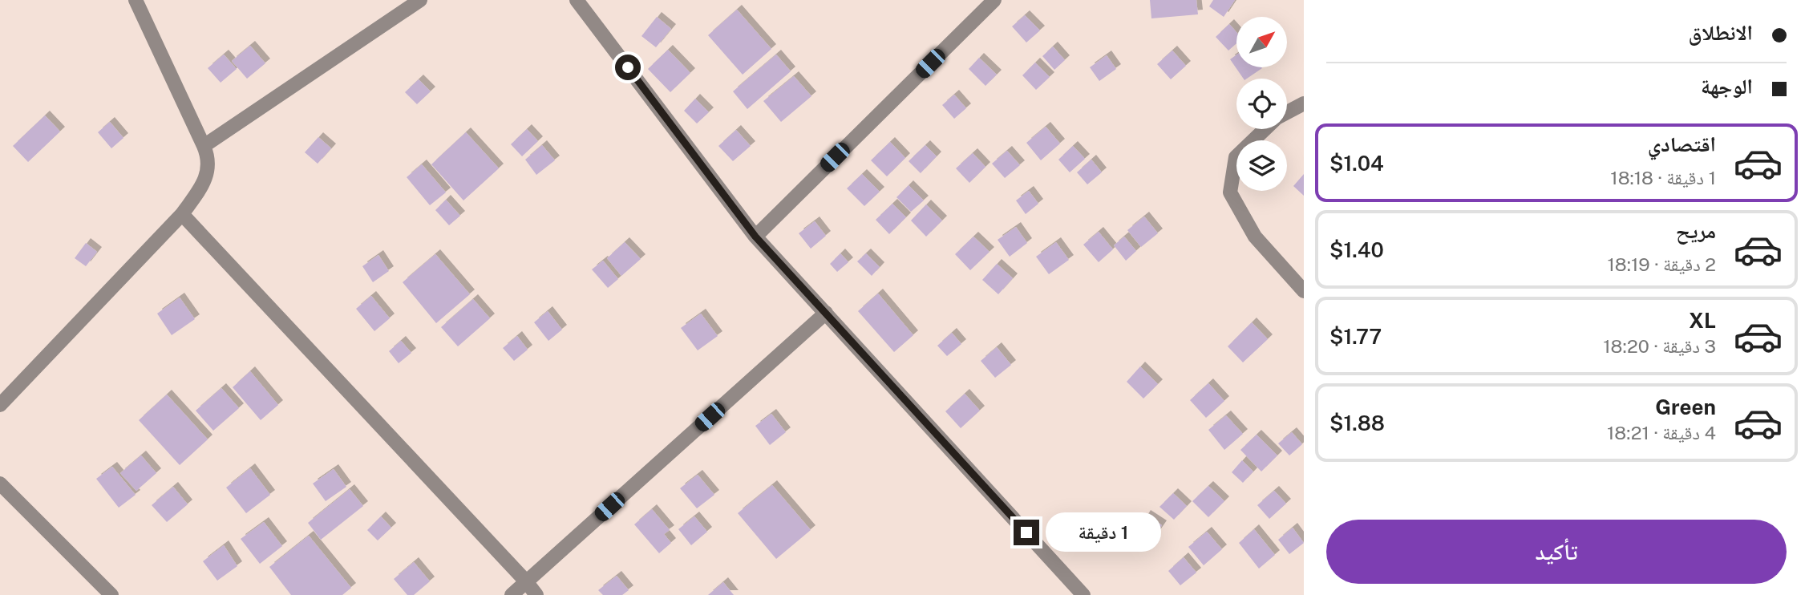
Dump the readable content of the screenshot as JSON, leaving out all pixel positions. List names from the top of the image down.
{
  "north": "top right",
  "page": {
    "banner": ["الانطلاق", "الوجهة"],
    "list": [
      {
        "name": "اقتصادي",
        "note": "1 دقيقة · 18:18",
        "value": "$1.04"
      },
      {
        "name": "مريح",
        "note": "2 دقيقة · 18:19",
        "value": "$1.40"
      },
      {
        "name": "XL",
        "note": "3 دقيقة · 18:20",
        "value": "$1.77"
      },
      {
        "name": "Green",
        "note": "4 دقيقة · 18:21",
        "value": "$1.88"
      }
    ],
    "buttons": "تأكيد",
    "bubble": "1 دقيقة"
  }
}
